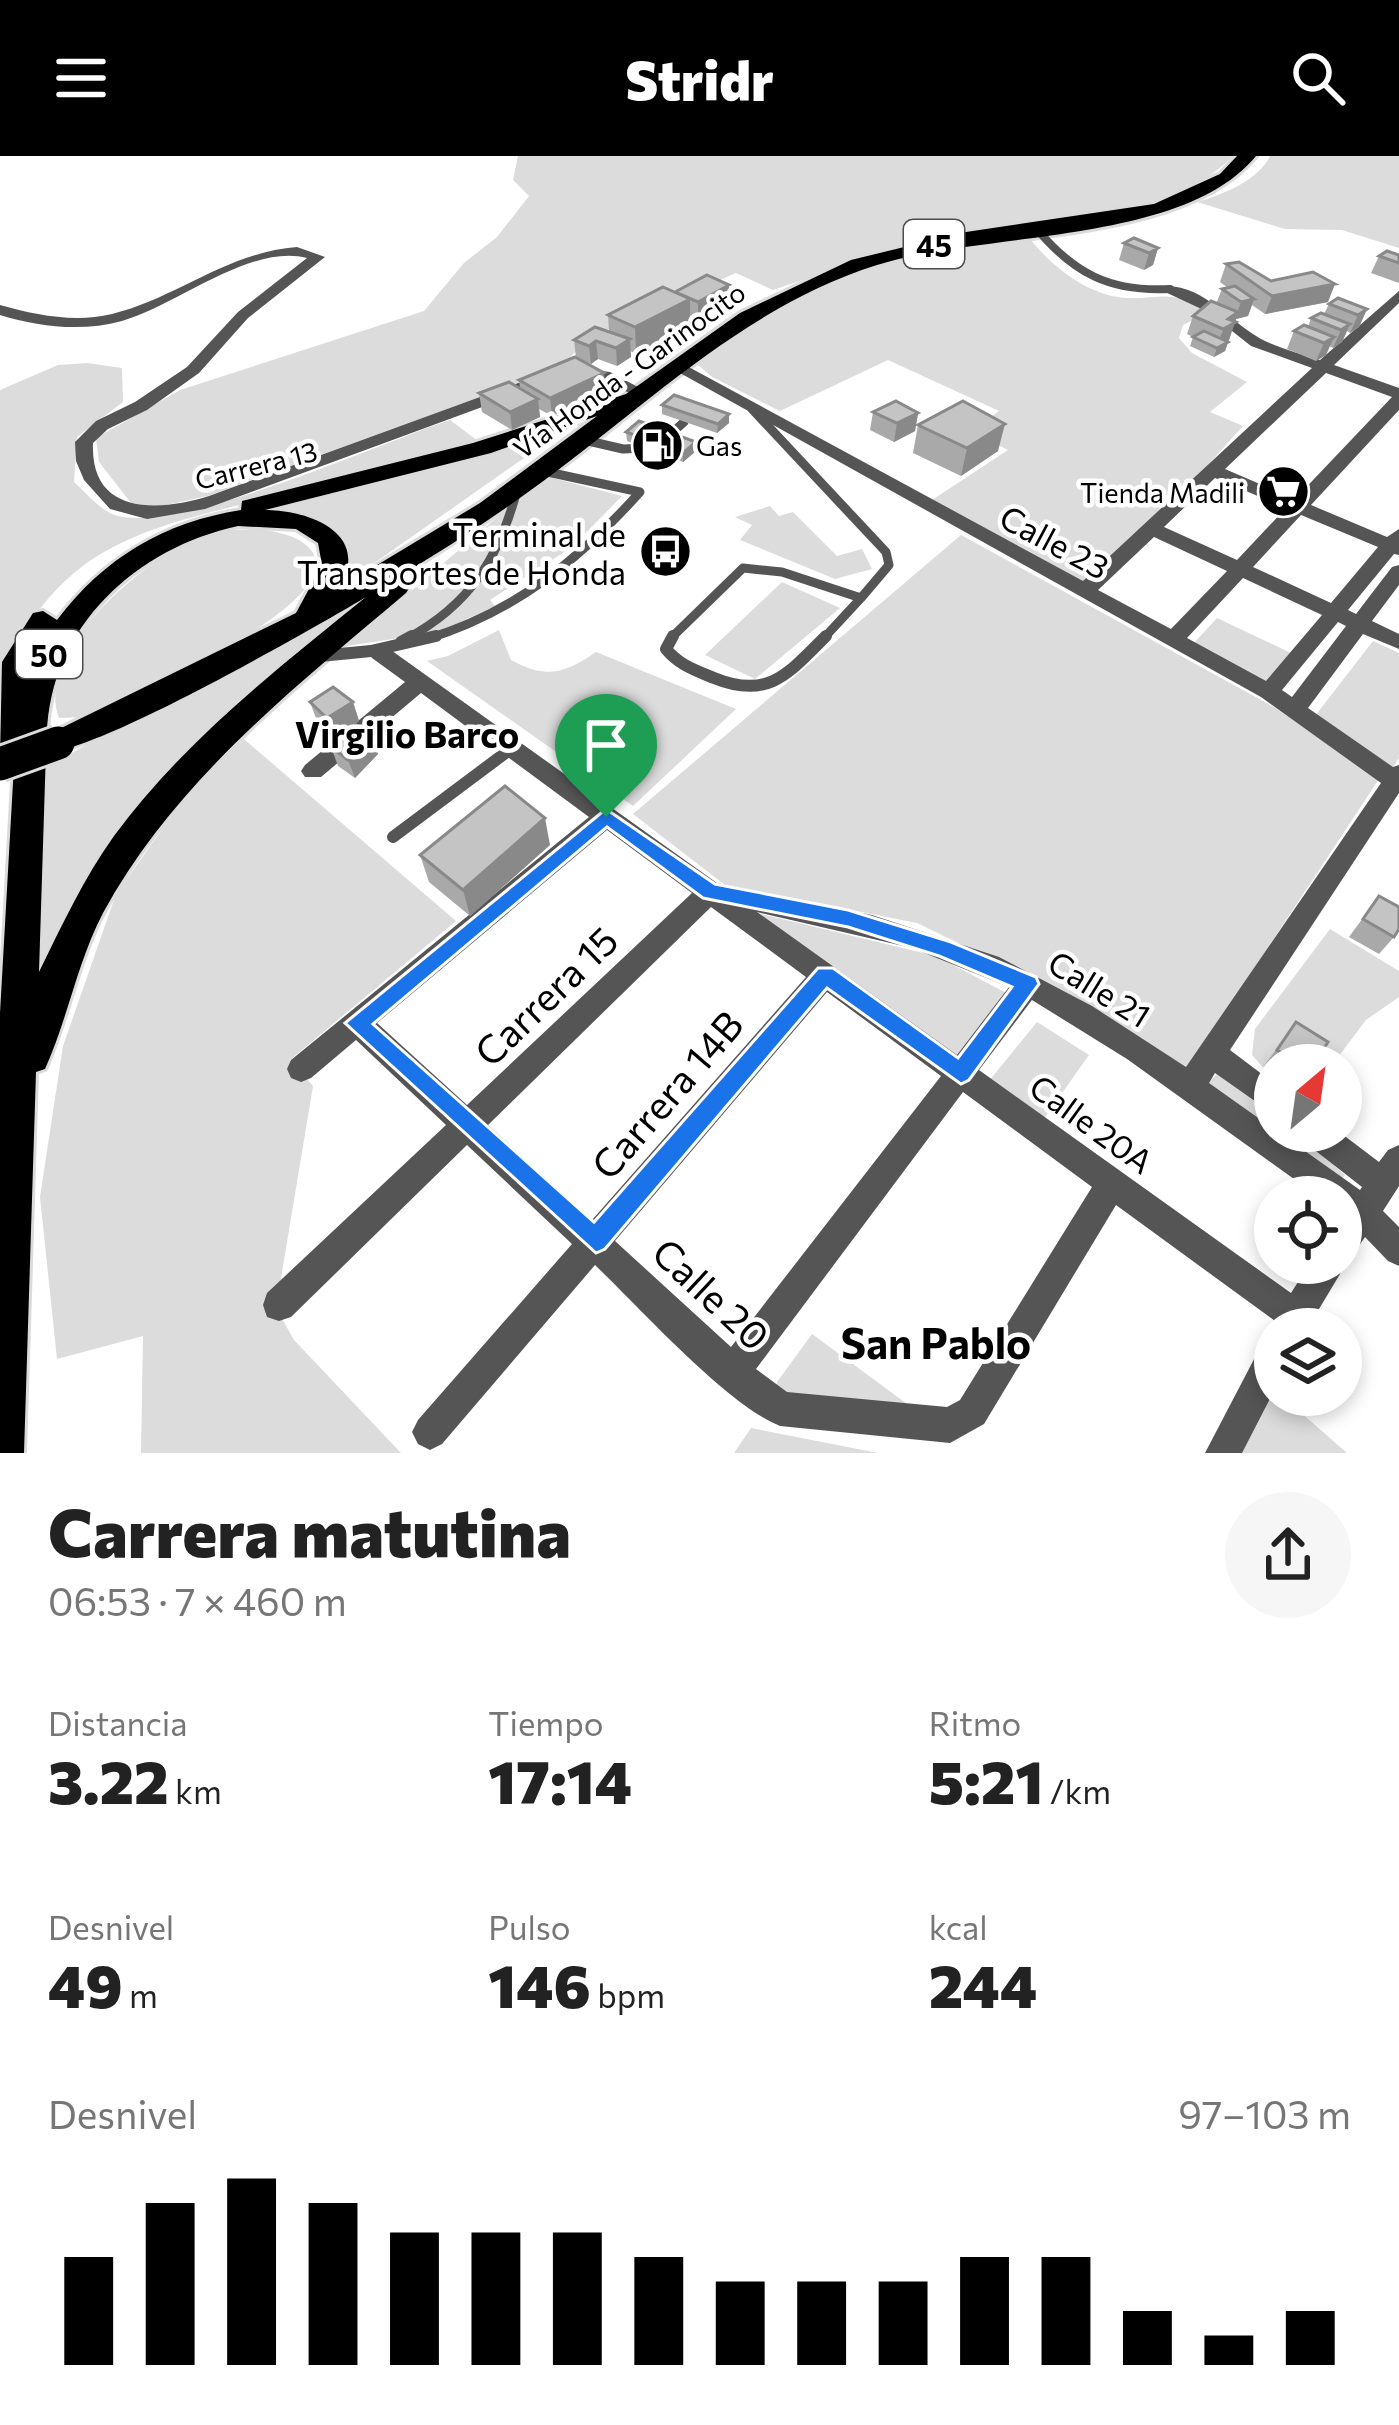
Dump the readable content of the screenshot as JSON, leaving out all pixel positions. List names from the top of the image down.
{
  "streets": {
    "highway": [
      "45",
      "Vía Honda - Garinocito",
      "Carrera 13",
      "50"
    ],
    "street": [
      "Calle 23",
      "Calle 21",
      "Carrera 15",
      "Carrera 14B",
      "Calle 20A",
      "Calle 20"
    ]
  },
  "crossings": [
    ["Vía Honda - Garinocito", "Carrera 13"],
    ["Vía Honda - Garinocito", "Calle 23"],
    ["Vía Honda - Garinocito", "50"],
    ["Carrera 13", "Calle 23"],
    ["Carrera 13", "50"],
    ["Calle 21", "Carrera 15"],
    ["Calle 21", "Calle 20A"],
    ["Carrera 15", "Calle 20A"],
    ["Carrera 15", "Calle 20"],
    ["Carrera 14B", "Calle 20A"],
    ["Carrera 14B", "Calle 20"],
    ["Calle 20A", "Calle 20"]
  ],
  "districts": ["Virgilio Barco", "San Pablo"],
  "places": {
    "fuel station": ["Gas"],
    "supermarket": ["Tienda Madili"],
    "bus stop": ["Terminal de Transportes de Honda"]
  },
  "north": "top right",
  "page": {
    "header": "Stridr",
    "heading": ["Carrera matutina", "06:53 · 7 × 460 m"],
    "stats": [
      ["Distancia", "3.22 km"],
      ["Tiempo", "17:14"],
      ["Ritmo", "5:21 /km"],
      ["Desnivel", "49 m"],
      ["Pulso", "146 bpm"],
      ["kcal", "244"]
    ],
    "chart": ["Desnivel", "97–103 m"]
  }
}
